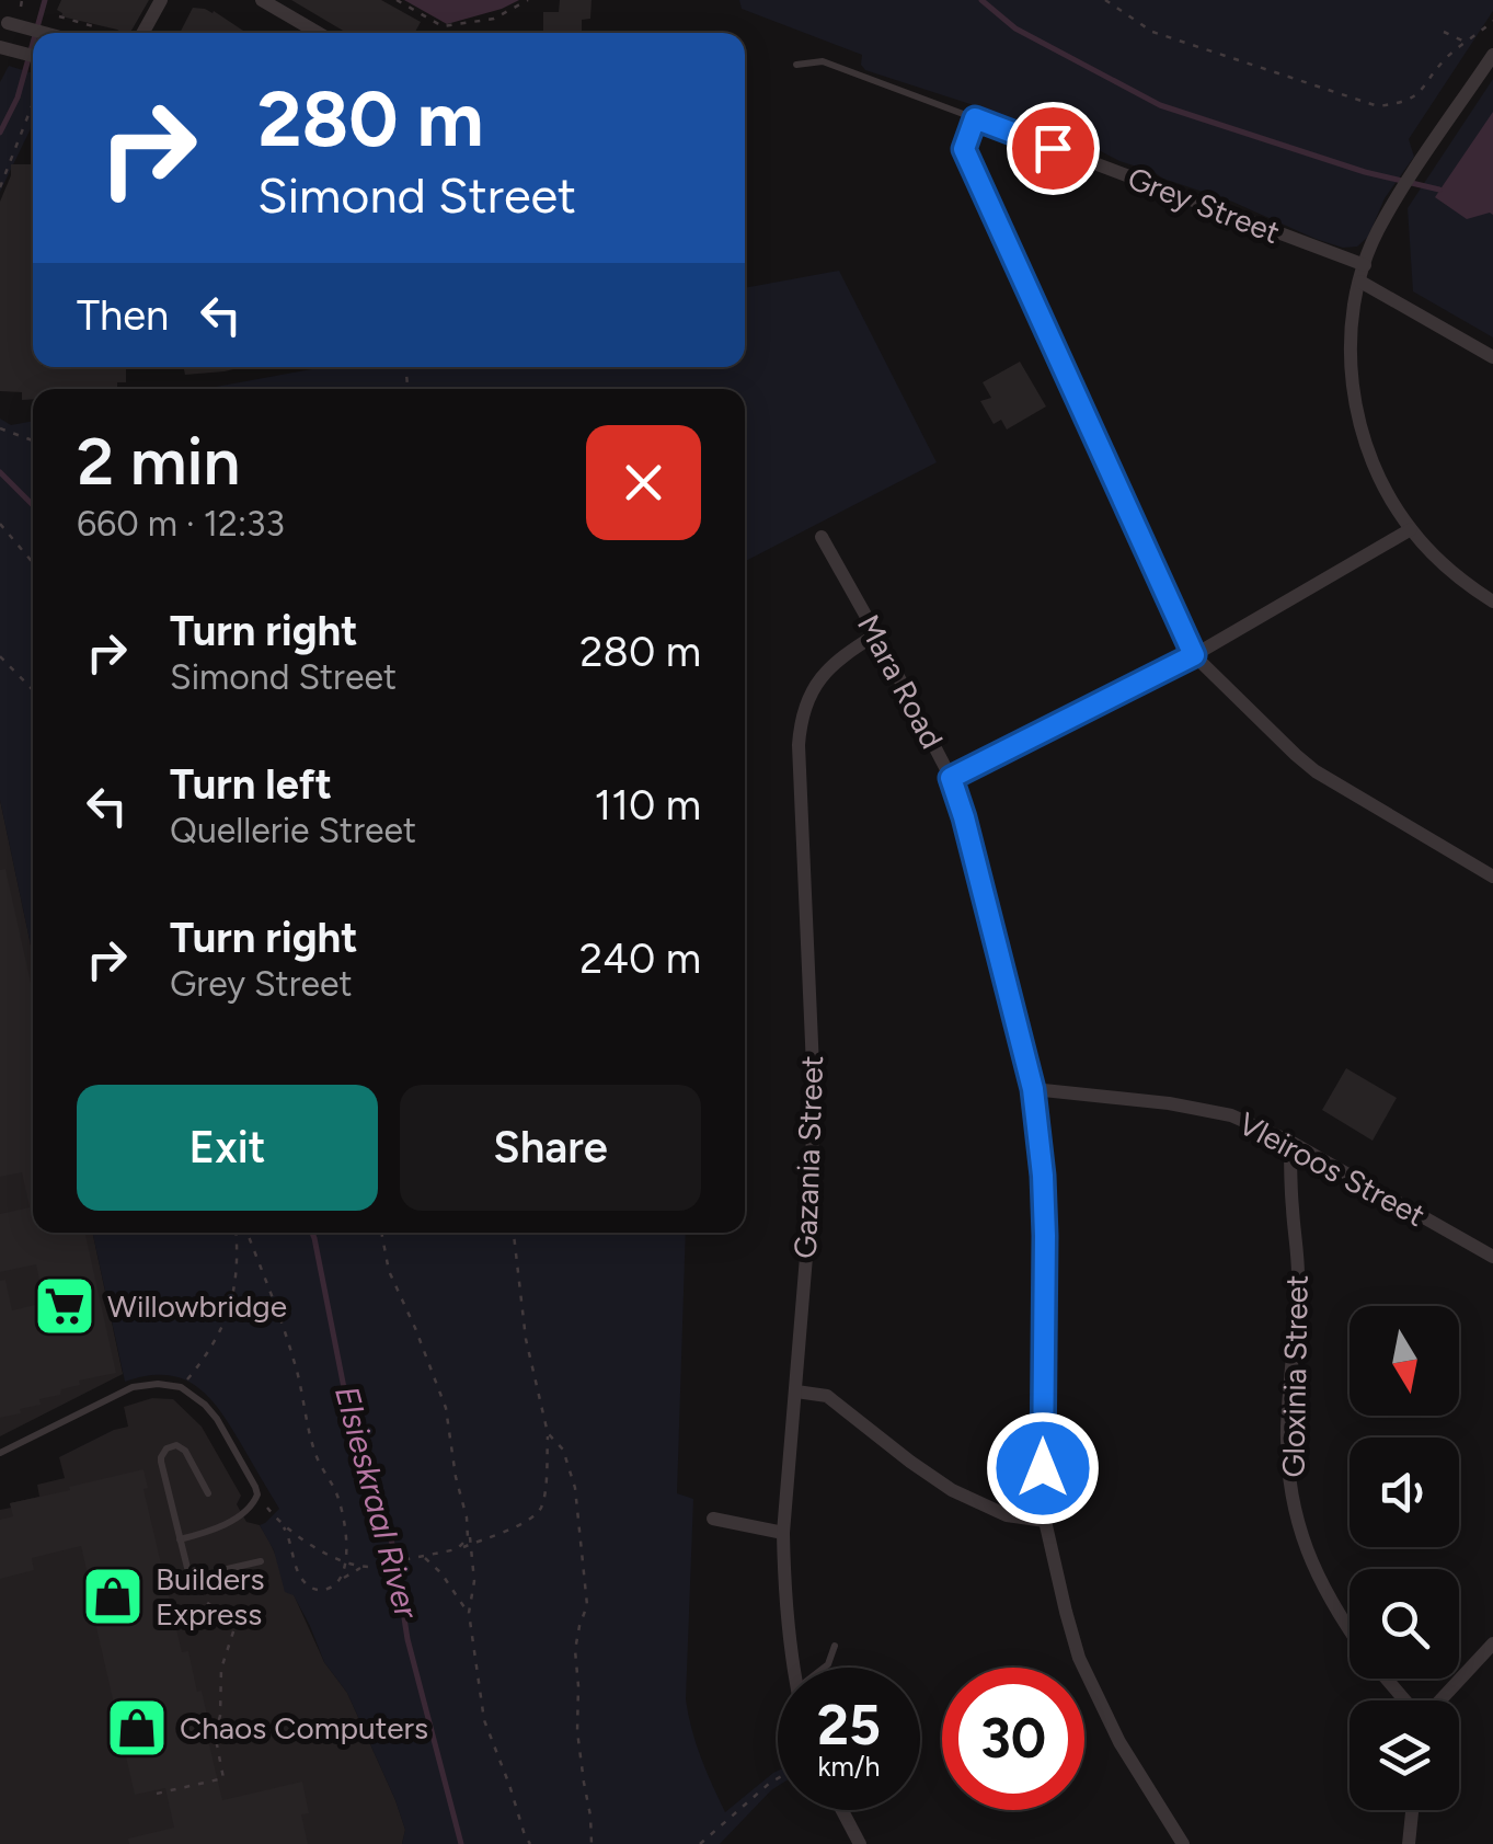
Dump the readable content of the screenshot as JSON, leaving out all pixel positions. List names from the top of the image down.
{
  "streets": {
    "street": [
      "Grey Street",
      "Mara Road",
      "Gazania Street",
      "Vleiroos Street",
      "Gloxinia Street"
    ]
  },
  "crossings": [
    ["Mara Road", "Gazania Street"],
    ["Mara Road", "Vleiroos Street"],
    ["Vleiroos Street", "Gloxinia Street"]
  ],
  "water": ["Elsieskraal River"],
  "places": {
    "supermarket": ["Willowbridge"],
    "shop": ["Builders Express", "Chaos Computers"]
  },
  "north": "bottom",
  "page": {
    "turn": ["280 m", "Simond Street"],
    "then": "Then",
    "heading": ["2 min", "660 m · 12:33"],
    "list": [
      {
        "name": "Turn right",
        "note": "Simond Street",
        "value": "280 m"
      },
      {
        "name": "Turn left",
        "note": "Quellerie Street",
        "value": "110 m"
      },
      {
        "name": "Turn right",
        "note": "Grey Street",
        "value": "240 m"
      }
    ],
    "buttons": ["Exit", "Share"],
    "speed": "25 km/h",
    "limit": "30"
  }
}
